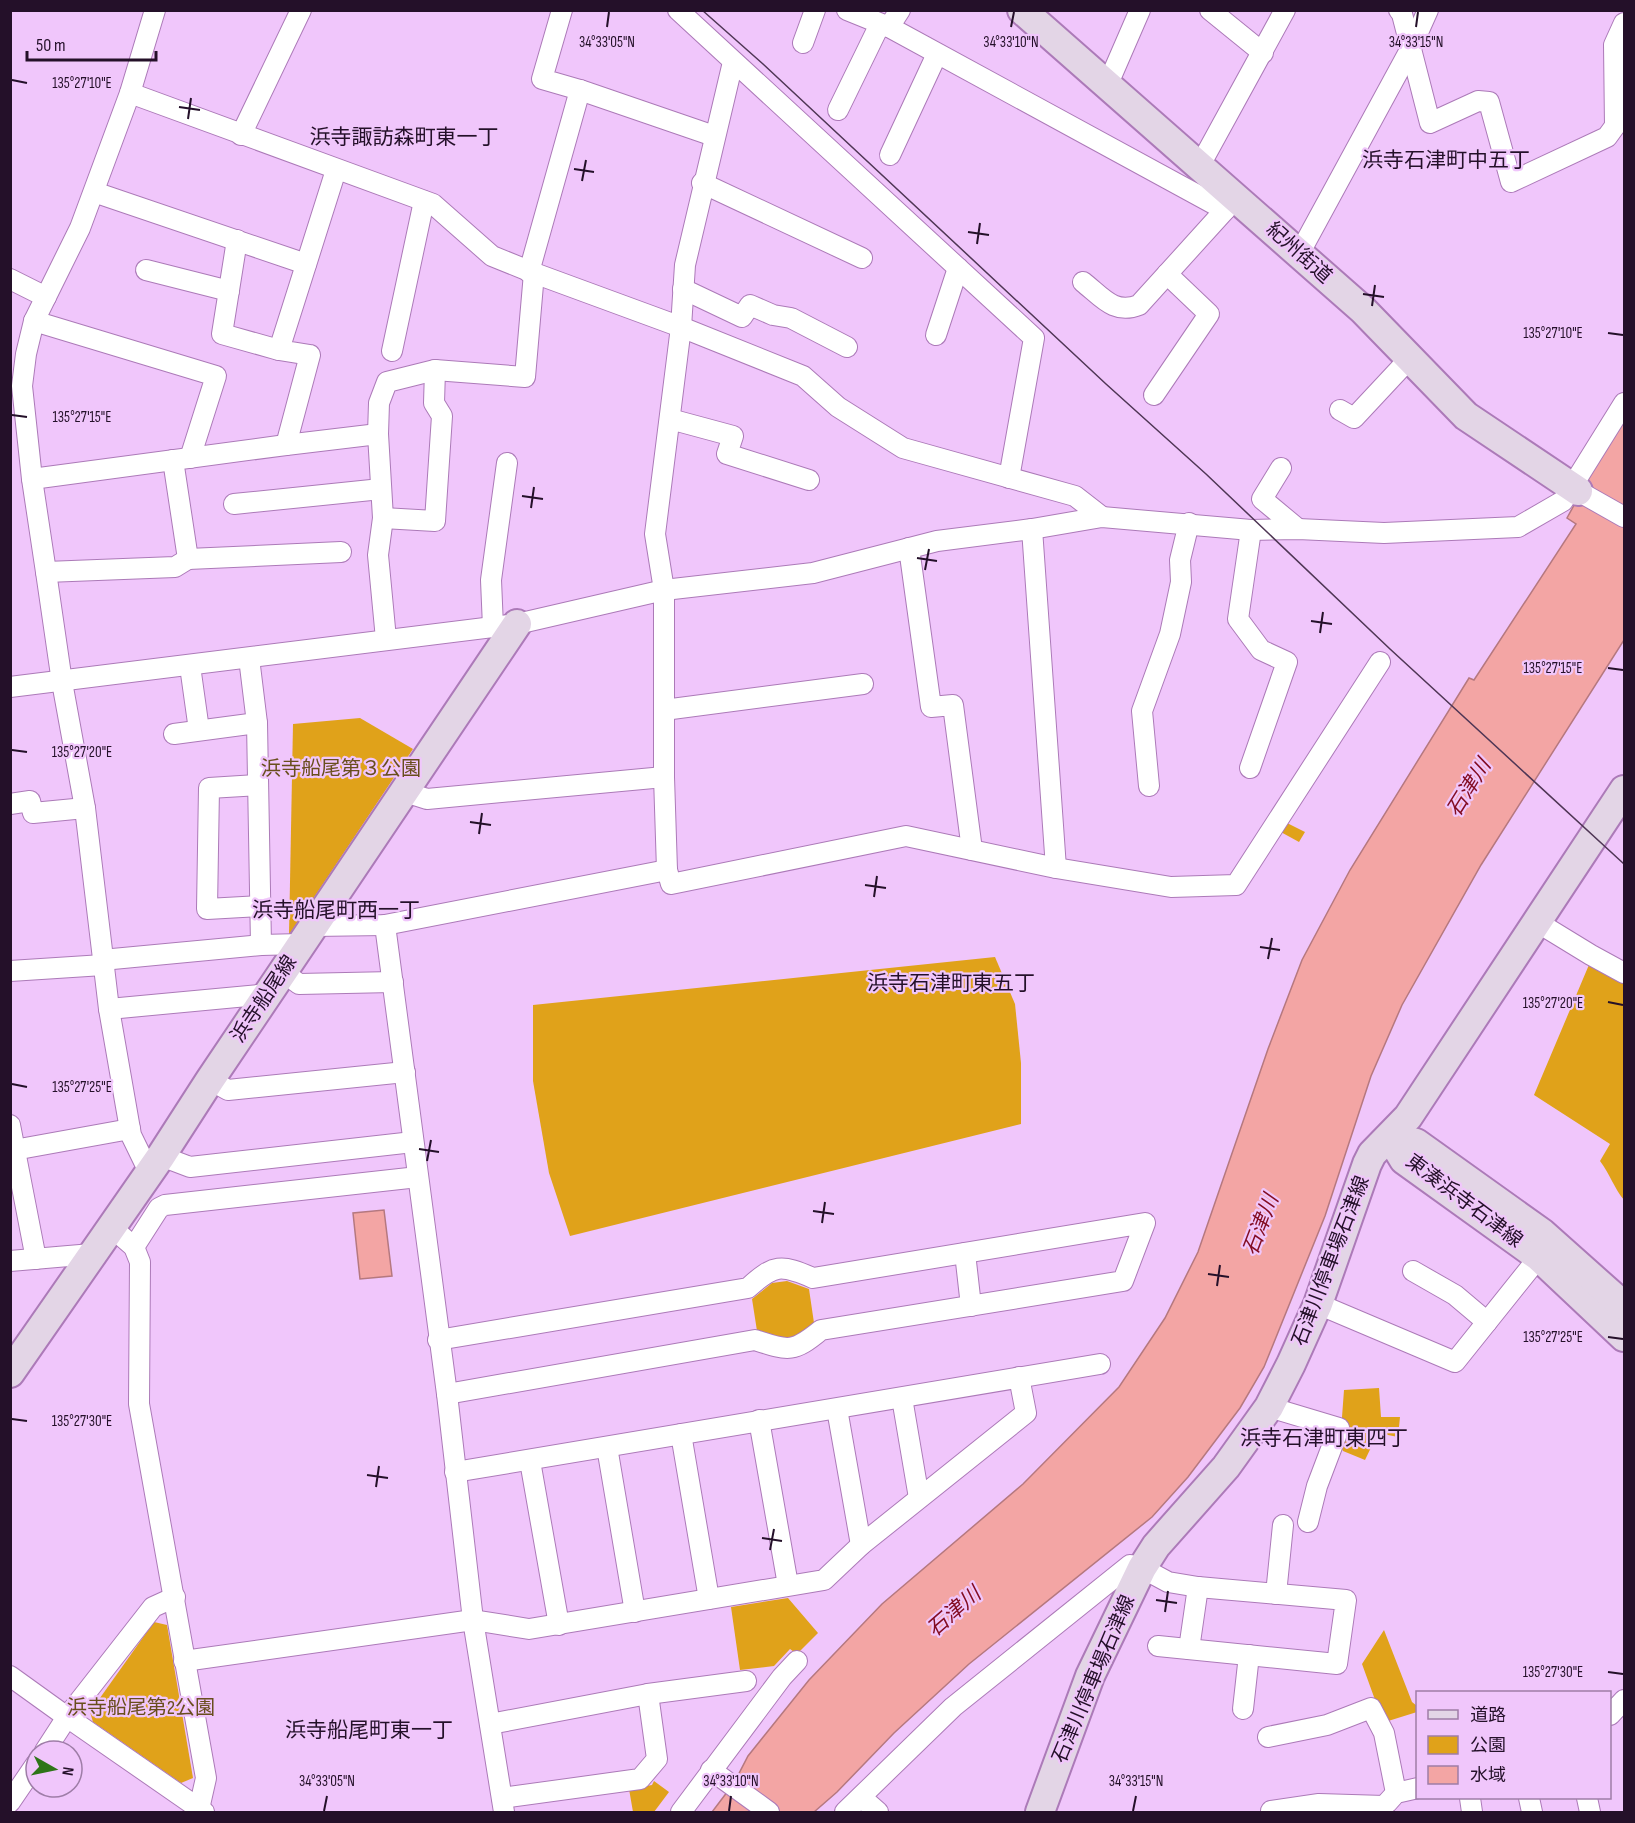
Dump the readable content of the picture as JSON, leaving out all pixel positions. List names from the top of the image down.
{
  "streets": {
    "street": [
      "紀州街道",
      "浜寺船尾線",
      "東湊浜寺石津線",
      "石津川停車場石津線"
    ]
  },
  "crossings": [
    ["東湊浜寺石津線", "石津川停車場石津線"]
  ],
  "districts": [
    "浜寺諏訪森町東一丁",
    "浜寺石津町中五丁",
    "浜寺船尾町西一丁",
    "浜寺石津町東五丁",
    "浜寺石津町東四丁",
    "浜寺船尾町東一丁"
  ],
  "water": ["石津川"],
  "parks": ["浜寺船尾第３公園", "浜寺船尾第2公園"],
  "legend": ["道路", "公園", "水域"],
  "scale_bar": "50 m",
  "north": "right",
  "coordinates": [
    "34°33'05\"N",
    "34°33'10\"N",
    "34°33'15\"N",
    "135°27'10\"E",
    "135°27'15\"E",
    "135°27'20\"E",
    "135°27'25\"E",
    "135°27'30\"E"
  ]
}
